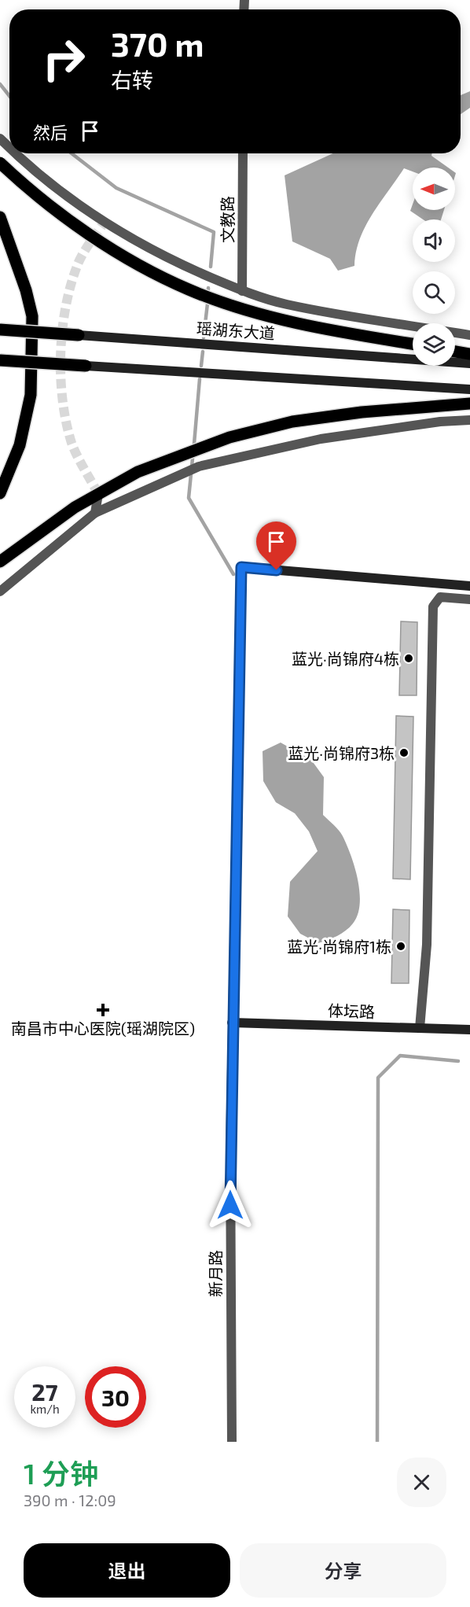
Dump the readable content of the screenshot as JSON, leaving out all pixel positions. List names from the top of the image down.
{
  "streets": {
    "main road": ["瑶湖东大道", "体坛路"],
    "street": ["文教路", "新月路"]
  },
  "crossings": [
    ["体坛路", "新月路"]
  ],
  "places": {
    "other": ["蓝光·尚锦府4栋", "蓝光·尚锦府3栋", "蓝光·尚锦府1栋"],
    "health": ["南昌市中心医院(瑶湖院区)"]
  },
  "north": "left",
  "page": {
    "turn": ["370 m", "右转"],
    "then": "然后",
    "speed": "27 km/h",
    "limit": "30",
    "heading": ["1 分钟", "390 m · 12:09"],
    "buttons": ["退出", "分享"]
  }
}
